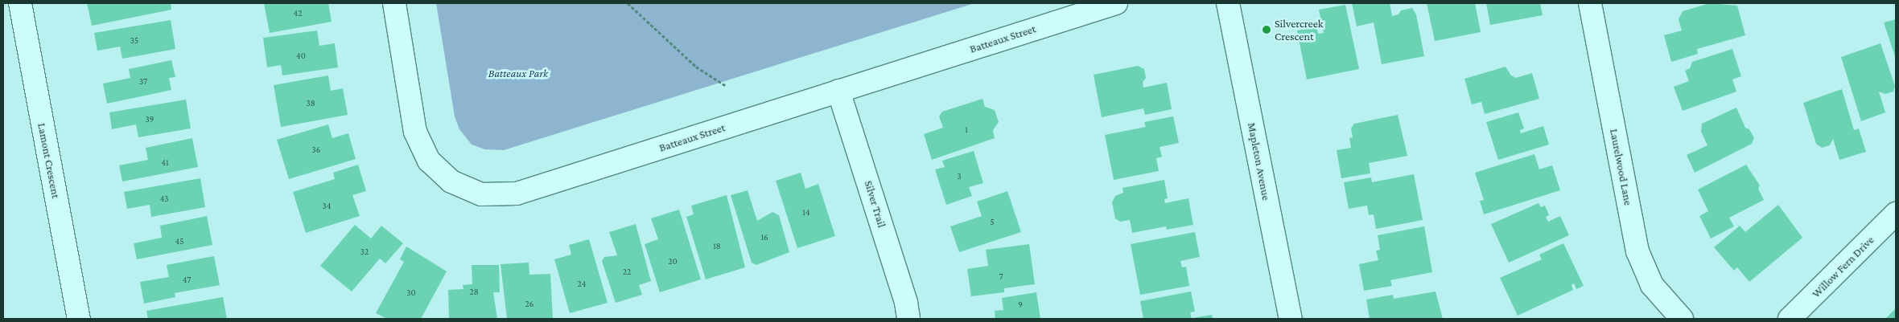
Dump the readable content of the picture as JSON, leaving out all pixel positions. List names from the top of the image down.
{
  "streets": {
    "street": [
      "Batteaux Street",
      "Lamont Crescent",
      "Mapleton Avenue",
      "Laurelwood Lane",
      "Silver Trail",
      "Willow Fern Drive"
    ]
  },
  "crossings": [
    ["Batteaux Street", "Silver Trail"]
  ],
  "parks": ["Batteaux Park"],
  "places": ["Silvercreek Crescent"],
  "house_numbers": [
    "42",
    "35",
    "40",
    "37",
    "38",
    "39",
    "1",
    "36",
    "41",
    "3",
    "43",
    "34",
    "14",
    "5",
    "16",
    "45",
    "18",
    "32",
    "20",
    "22",
    "7",
    "47",
    "24",
    "28",
    "30",
    "26",
    "9"
  ]
}
